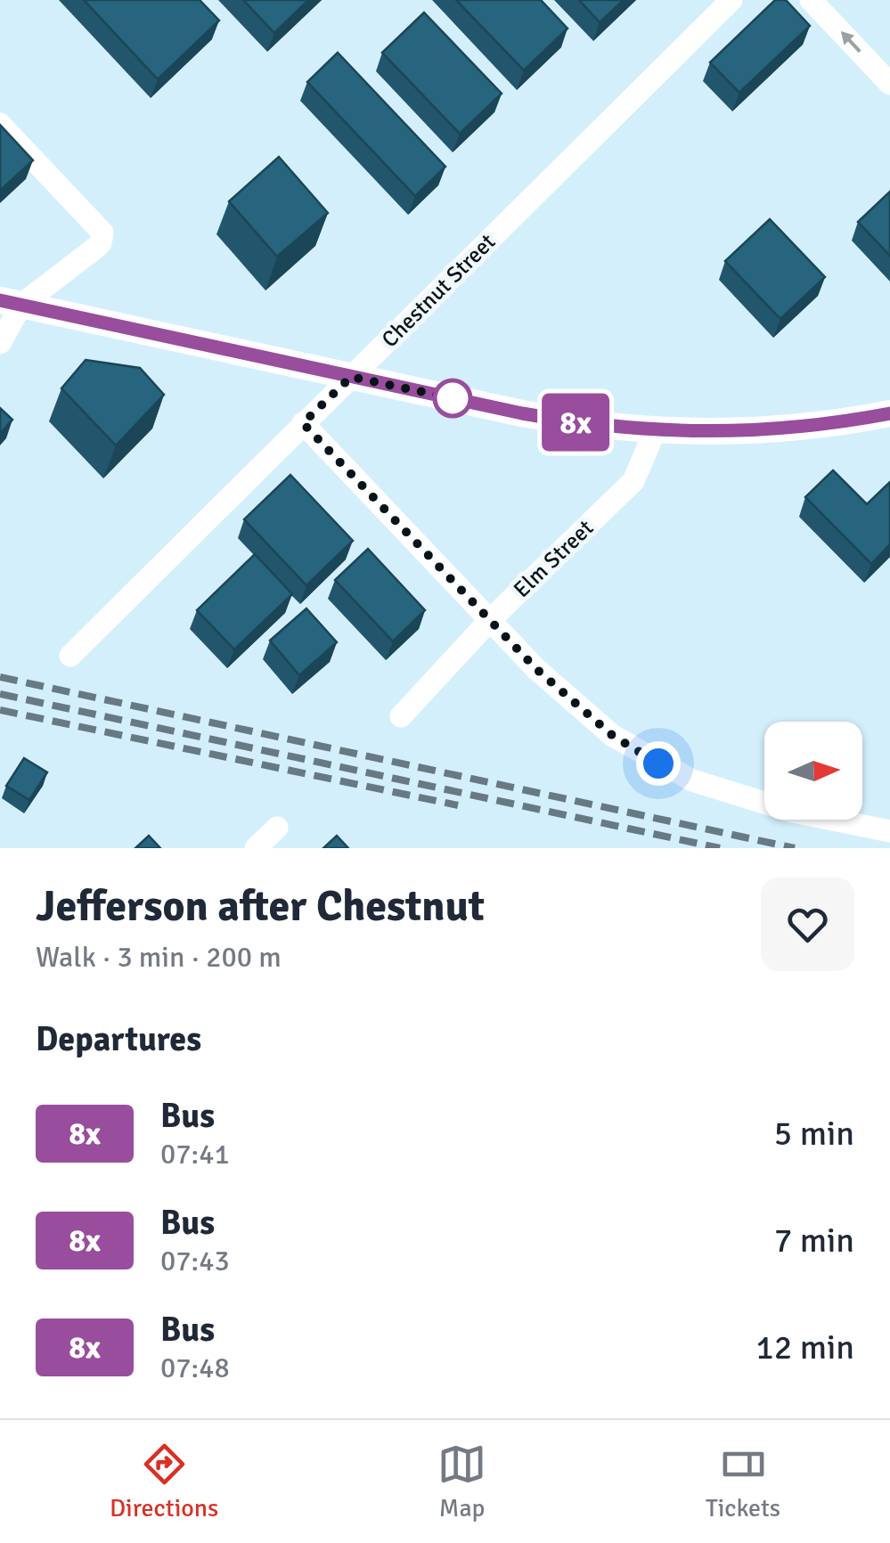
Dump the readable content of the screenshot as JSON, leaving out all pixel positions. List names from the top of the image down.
{
  "streets": {
    "street": ["Chestnut Street", "Elm Street"]
  },
  "lines": ["bus line 8x"],
  "north": "right",
  "page": {
    "on_map": "8x",
    "heading": [
      ["Jefferson after Chestnut", "Walk · 3 min · 200 m"],
      "Departures"
    ],
    "list": [
      {
        "mark": "8x",
        "name": "Bus",
        "note": "07:41",
        "value": "5 min"
      },
      {
        "mark": "8x",
        "name": "Bus",
        "note": "07:43",
        "value": "7 min"
      },
      {
        "mark": "8x",
        "name": "Bus",
        "note": "07:48",
        "value": "12 min"
      }
    ],
    "tabs": ["Directions", "Map", "Tickets"]
  }
}
